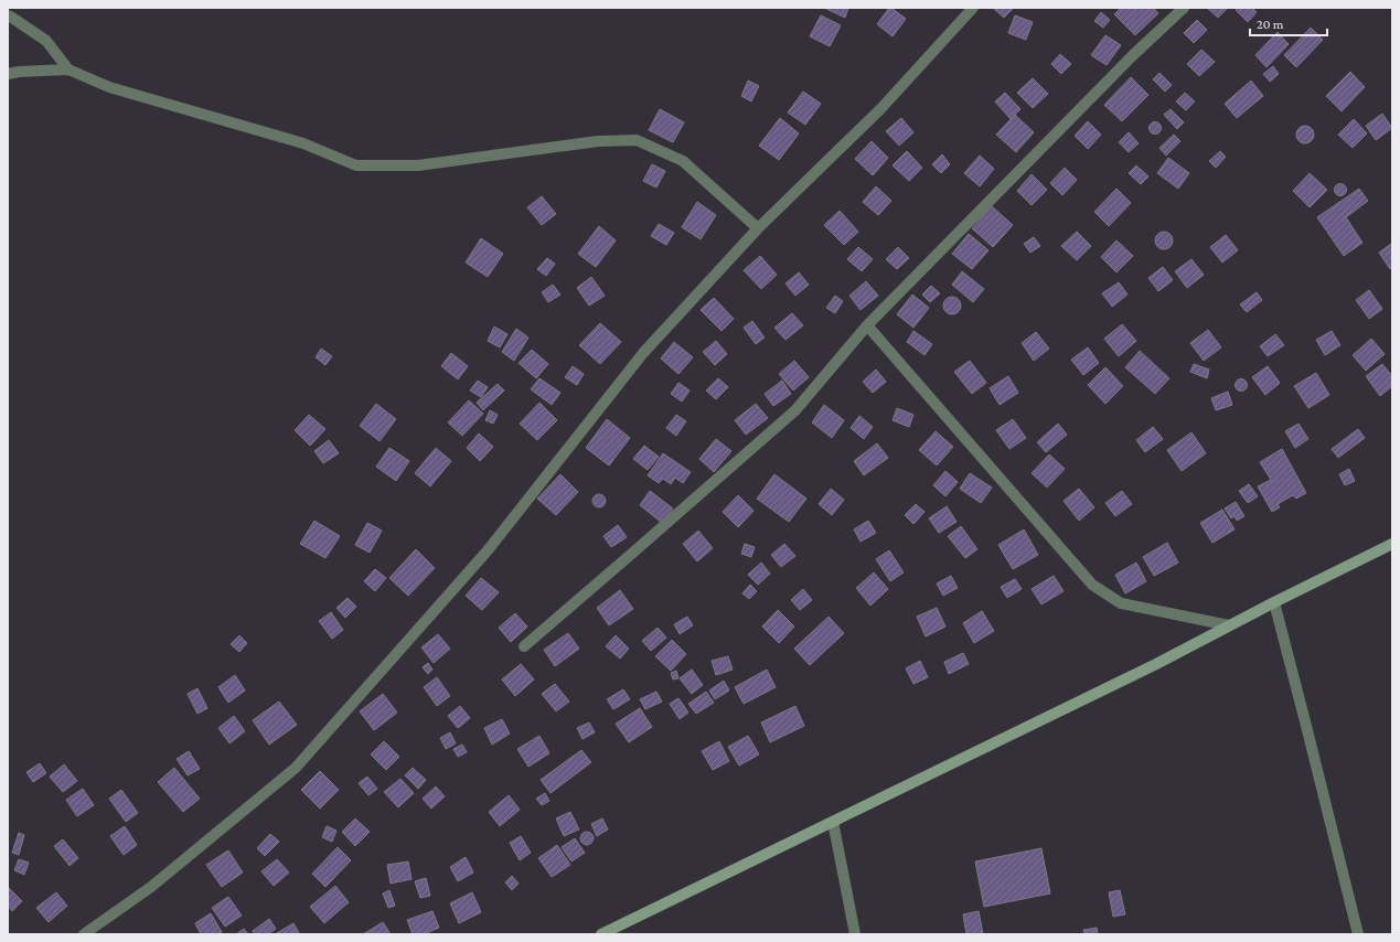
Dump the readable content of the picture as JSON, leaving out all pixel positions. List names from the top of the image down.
{
  "scale_bar": "20 m"
}
